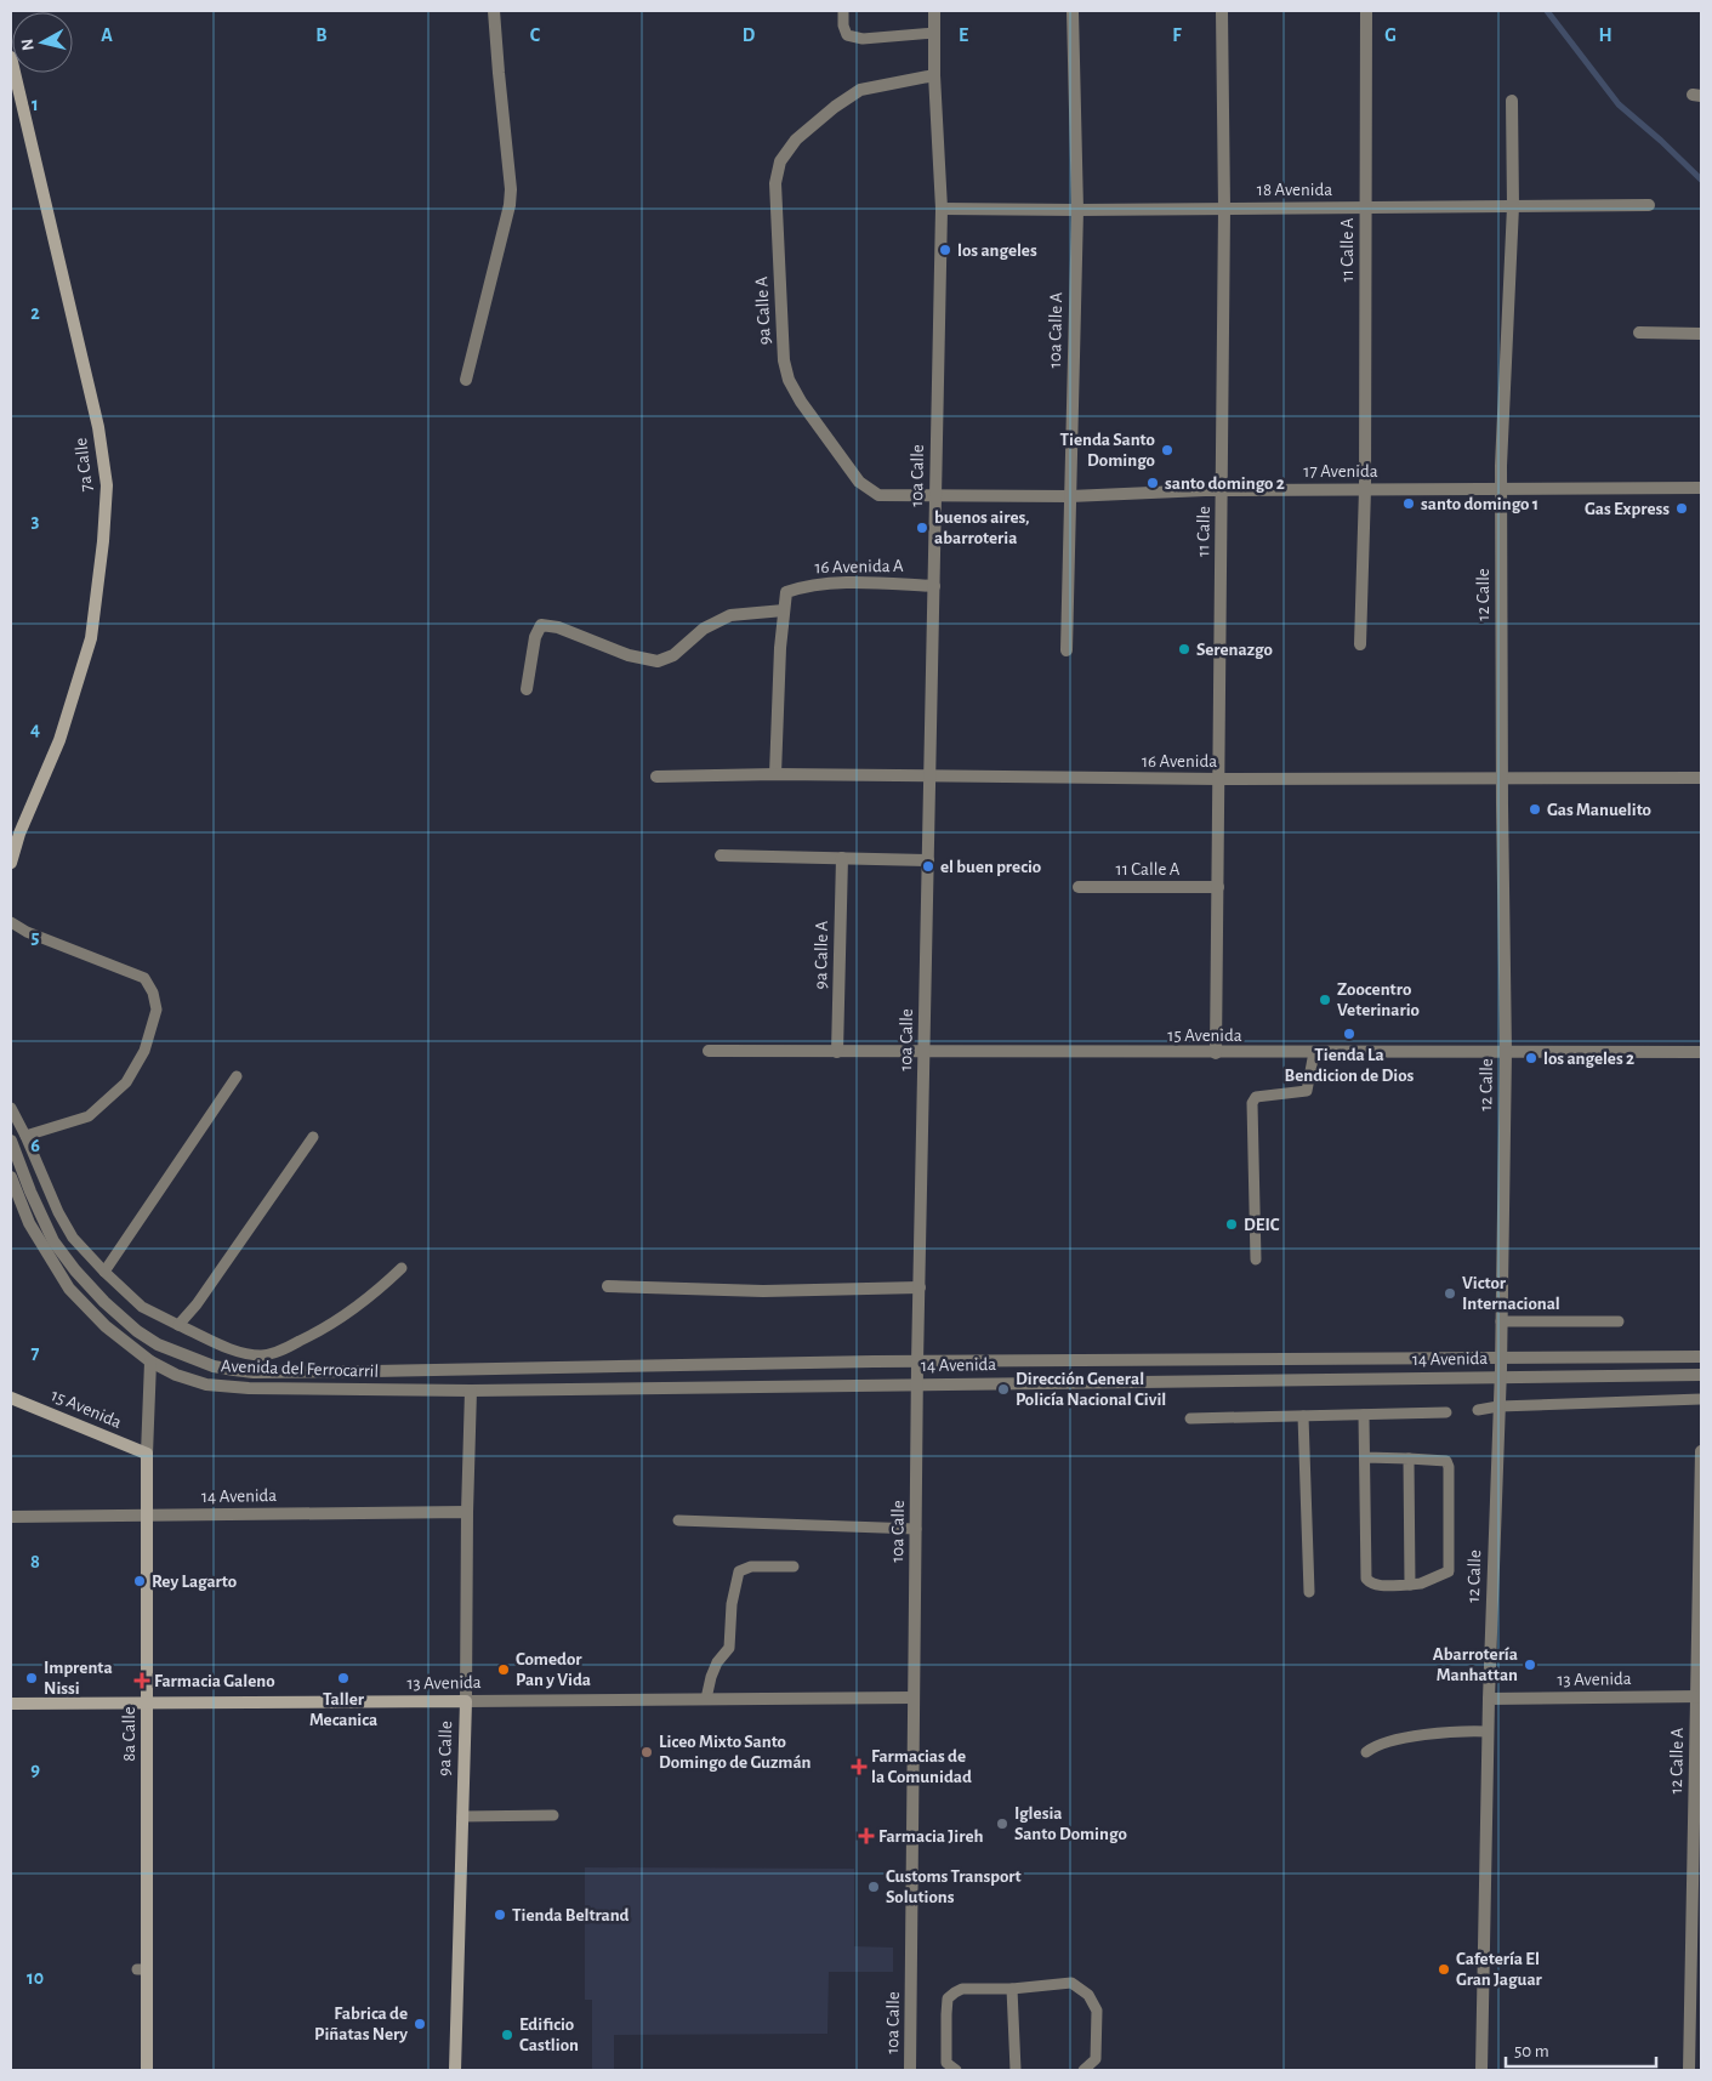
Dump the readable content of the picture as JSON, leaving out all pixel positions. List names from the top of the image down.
{
  "streets": {
    "main road": [
      "7a Calle",
      "15 Avenida",
      "13 Avenida",
      "8a Calle",
      "9a Calle"
    ],
    "street": [
      "18 Avenida",
      "11 Calle A",
      "9a Calle A",
      "10a Calle A",
      "17 Avenida",
      "10a Calle",
      "11 Calle",
      "16 Avenida A",
      "12 Calle",
      "16 Avenida",
      "14 Avenida",
      "Avenida del Ferrocarril",
      "12 Calle A"
    ]
  },
  "crossings": [
    ["18 Avenida", "11 Calle A"],
    ["18 Avenida", "10a Calle A"],
    ["18 Avenida", "10a Calle"],
    ["18 Avenida", "11 Calle"],
    ["18 Avenida", "12 Calle"],
    ["11 Calle A", "17 Avenida"],
    ["11 Calle A", "11 Calle"],
    ["9a Calle A", "17 Avenida"],
    ["9a Calle A", "10a Calle"],
    ["9a Calle A", "15 Avenida"],
    ["10a Calle A", "17 Avenida"],
    ["17 Avenida", "10a Calle"],
    ["17 Avenida", "11 Calle"],
    ["17 Avenida", "12 Calle"],
    ["10a Calle", "16 Avenida A"],
    ["10a Calle", "16 Avenida"],
    ["10a Calle", "15 Avenida"],
    ["10a Calle", "14 Avenida"],
    ["10a Calle", "13 Avenida"],
    ["11 Calle", "16 Avenida"],
    ["11 Calle", "15 Avenida"],
    ["12 Calle", "16 Avenida"],
    ["12 Calle", "15 Avenida"],
    ["12 Calle", "14 Avenida"],
    ["12 Calle", "13 Avenida"],
    ["15 Avenida", "8a Calle"],
    ["14 Avenida", "Avenida del Ferrocarril"],
    ["14 Avenida", "8a Calle"],
    ["14 Avenida", "9a Calle"],
    ["Avenida del Ferrocarril", "8a Calle"],
    ["Avenida del Ferrocarril", "9a Calle"],
    ["13 Avenida", "8a Calle"],
    ["13 Avenida", "9a Calle"],
    ["13 Avenida", "12 Calle A"]
  ],
  "places": {
    "other": [
      "los angeles",
      "Tienda Santo Domingo",
      "santo domingo 2",
      "santo domingo 1",
      "Gas Express",
      "buenos aires, abarroteria",
      "Serenazgo",
      "Gas Manuelito",
      "el buen precio",
      "Zoocentro Veterinario",
      "Tienda La Bendicion de Dios",
      "los angeles 2",
      "DEIC",
      "Victor Internacional",
      "Dirección General Policía Nacional Civil",
      "Rey Lagarto",
      "Abarrotería Manhattan",
      "Comedor Pan y Vida",
      "Imprenta Nissi",
      "Taller Mecanica",
      "Liceo Mixto Santo Domingo de Guzmán",
      "Iglesia Santo Domingo",
      "Customs Transport Solutions",
      "Tienda Beltrand",
      "Cafetería El Gran Jaguar",
      "Fabrica de Piñatas Nery",
      "Edificio Castlion"
    ],
    "health": ["Farmacia Galeno", "Farmacias de la Comunidad", "Farmacia Jireh"]
  },
  "scale_bar": "50 m",
  "north": "left",
  "grid": {
    "columns": [
      "A",
      "B",
      "C",
      "D",
      "E",
      "F",
      "G",
      "H"
    ],
    "rows": [
      "1",
      "2",
      "3",
      "4",
      "5",
      "6",
      "7",
      "8",
      "9",
      "10"
    ]
  }
}
